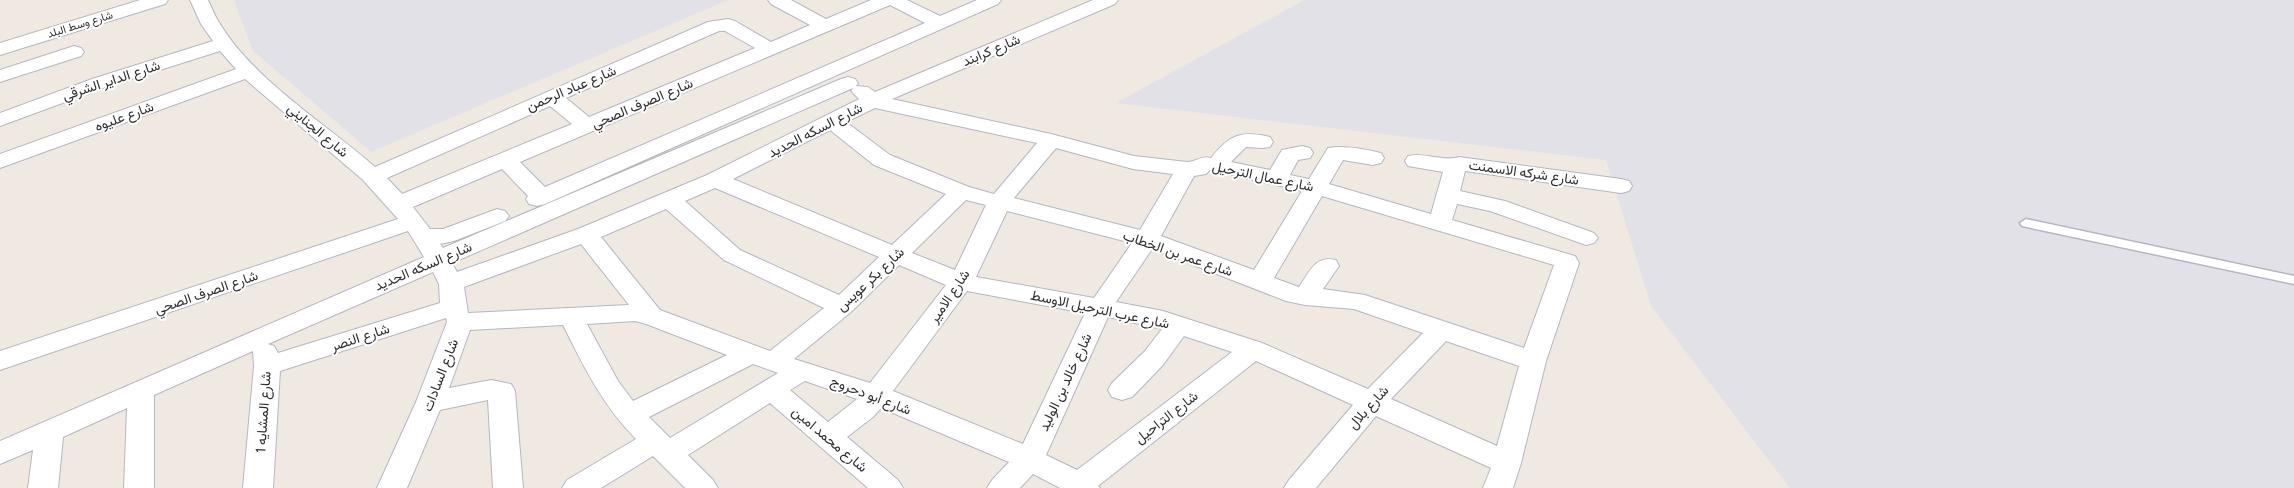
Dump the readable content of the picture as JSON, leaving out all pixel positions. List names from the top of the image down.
{
  "streets": {
    "street": [
      "شارع وسط البلد",
      "شارع كرابند",
      "شارع الداير الشرقي",
      "شارع عباد الرحمن",
      "شارع الصرف الصحي",
      "شارع عليوه",
      "شارع الجنايني",
      "شارع السكه الحديد",
      "شارع شركه الاسمنت",
      "شارع عمال الترحيل",
      "شارع عمر بن الخطاب",
      "شارع بكر عويس",
      "شارع الامير",
      "شارع عرب الترحيل الاوسط",
      "شارع النصر",
      "شارع السادات",
      "شارع خالد بن الوليد",
      "شارع أبو دحروج",
      "شارع بلال",
      "شارع المشايه 1",
      "شارع التراحيل",
      "شارع محمد امين"
    ]
  },
  "crossings": [
    ["شارع كرابند", "شارع السكه الحديد"],
    ["شارع كرابند", "شارع عمال الترحيل"],
    ["شارع الداير الشرقي", "شارع الجنايني"],
    ["شارع عباد الرحمن", "شارع الجنايني"],
    ["شارع الصرف الصحي", "شارع الجنايني"],
    ["شارع الصرف الصحي", "شارع السكه الحديد"],
    ["شارع عليوه", "شارع الجنايني"],
    ["شارع الجنايني", "شارع السكه الحديد"],
    ["شارع السكه الحديد", "شارع عمال الترحيل"],
    ["شارع السكه الحديد", "شارع عمر بن الخطاب"],
    ["شارع السكه الحديد", "شارع عرب الترحيل الاوسط"],
    ["شارع السكه الحديد", "شارع النصر"],
    ["شارع السكه الحديد", "شارع السادات"],
    ["شارع السكه الحديد", "شارع أبو دحروج"],
    ["شارع السكه الحديد", "شارع المشايه 1"],
    ["شارع شركه الاسمنت", "شارع عمال الترحيل"],
    ["شارع عمال الترحيل", "شارع عمر بن الخطاب"],
    ["شارع عمال الترحيل", "شارع الامير"],
    ["شارع عمال الترحيل", "شارع خالد بن الوليد"],
    ["شارع عمر بن الخطاب", "شارع بكر عويس"],
    ["شارع عمر بن الخطاب", "شارع الامير"],
    ["شارع عمر بن الخطاب", "شارع خالد بن الوليد"],
    ["شارع عمر بن الخطاب", "شارع بلال"],
    ["شارع بكر عويس", "شارع عرب الترحيل الاوسط"],
    ["شارع بكر عويس", "شارع أبو دحروج"],
    ["شارع الامير", "شارع عرب الترحيل الاوسط"],
    ["شارع الامير", "شارع أبو دحروج"],
    ["شارع الامير", "شارع محمد امين"],
    ["شارع عرب الترحيل الاوسط", "شارع خالد بن الوليد"],
    ["شارع عرب الترحيل الاوسط", "شارع بلال"],
    ["شارع عرب الترحيل الاوسط", "شارع التراحيل"],
    ["شارع النصر", "شارع السادات"],
    ["شارع النصر", "شارع أبو دحروج"],
    ["شارع النصر", "شارع المشايه 1"],
    ["شارع السادات", "شارع أبو دحروج"],
    ["شارع خالد بن الوليد", "شارع أبو دحروج"],
    ["شارع أبو دحروج", "شارع التراحيل"]
  ]
}
